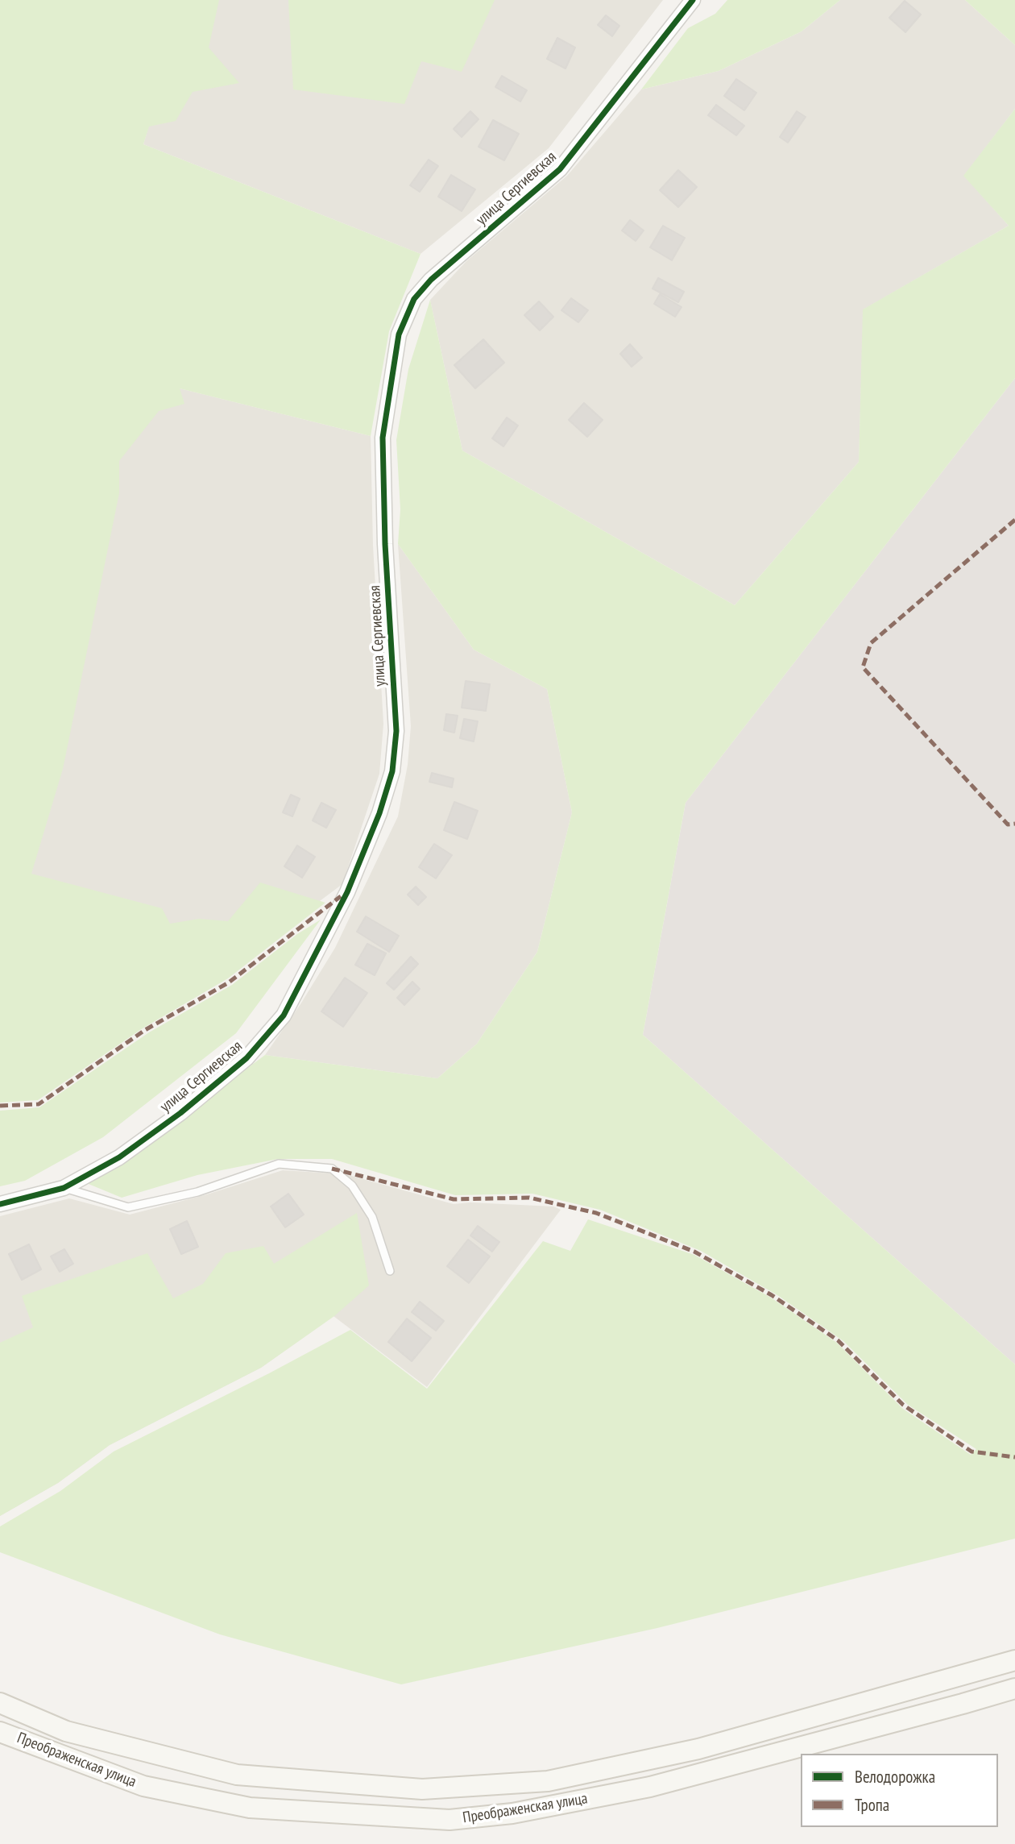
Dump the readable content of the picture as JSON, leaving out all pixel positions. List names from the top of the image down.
{
  "streets": {
    "main road": ["Преображенская улица"],
    "street": ["улица Сергиевская"]
  },
  "legend": ["Велодорожка", "Тропа"]
}
